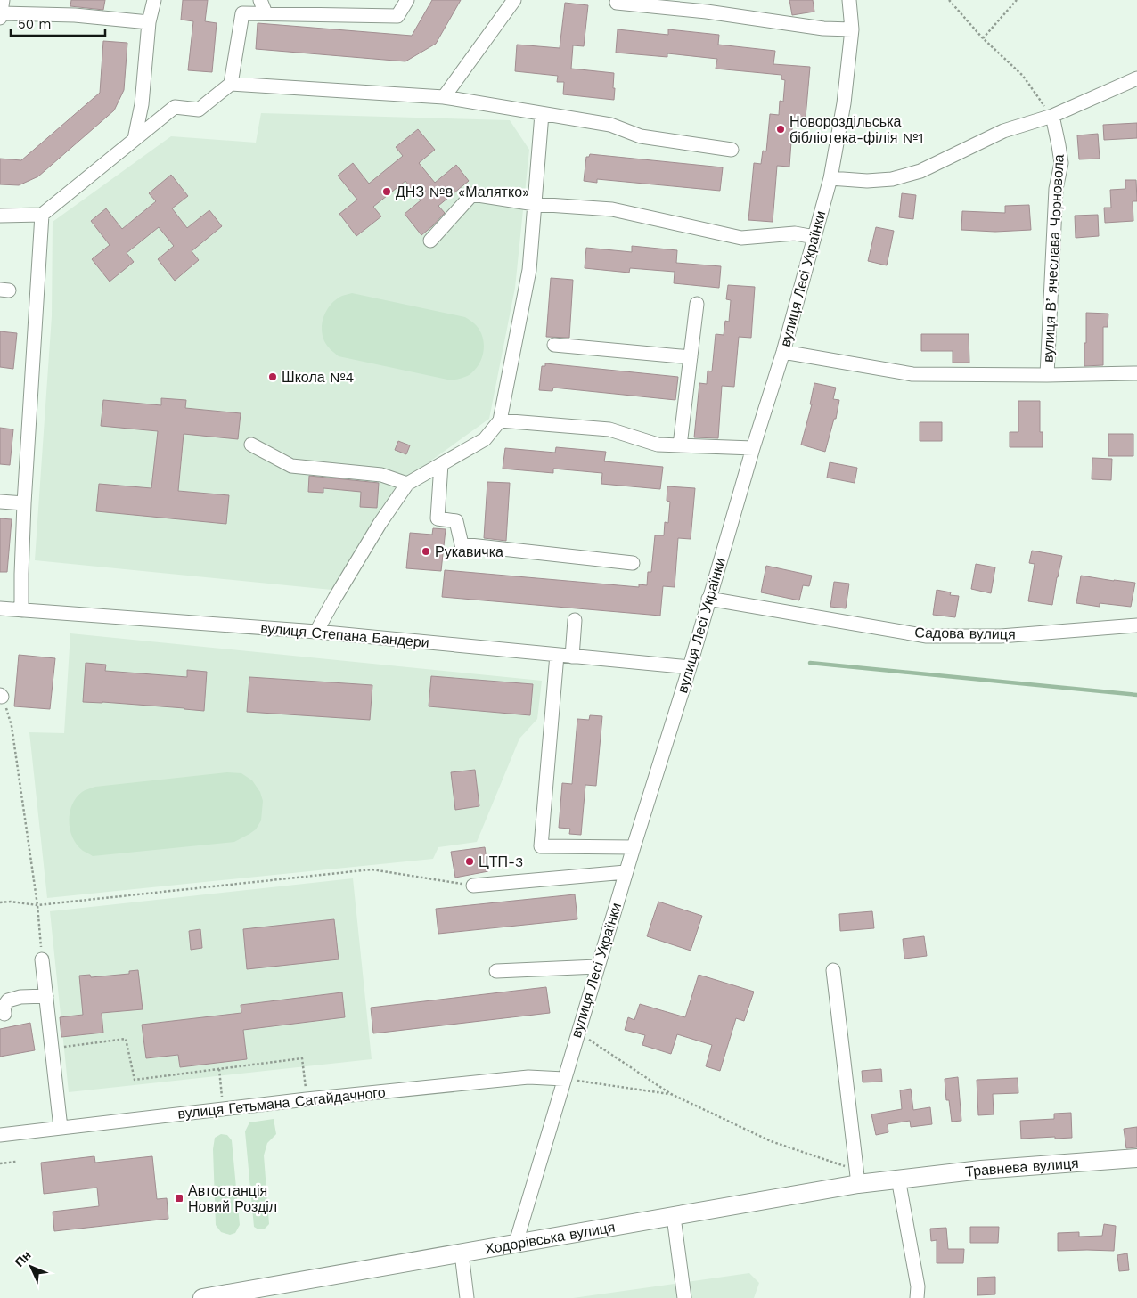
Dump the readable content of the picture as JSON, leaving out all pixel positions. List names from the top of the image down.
{
  "streets": {
    "main road": ["Травнева вулиця", "Ходорівська вулиця"],
    "street": [
      "вулиця Вʼячеслава Чорновола",
      "вулиця Лесі Українки",
      "Садова вулиця",
      "вулиця Степана Бандери",
      "вулиця Гетьмана Сагайдачного"
    ]
  },
  "crossings": [
    ["вулиця Вʼячеслава Чорновола", "вулиця Лесі Українки"],
    ["вулиця Лесі Українки", "Садова вулиця"],
    ["вулиця Лесі Українки", "вулиця Степана Бандери"],
    ["вулиця Лесі Українки", "вулиця Гетьмана Сагайдачного"],
    ["вулиця Лесі Українки", "Ходорівська вулиця"],
    ["Травнева вулиця", "Ходорівська вулиця"]
  ],
  "places": {
    "other": [
      "Новороздільська бібліотека-філія №1",
      "ДНЗ №8 «Малятко»",
      "Школа №4",
      "Рукавичка",
      "ЦТП-3"
    ],
    "transit": ["Автостанція Новий Розділ"]
  },
  "scale_bar": "50 m",
  "north": "top left"
}
